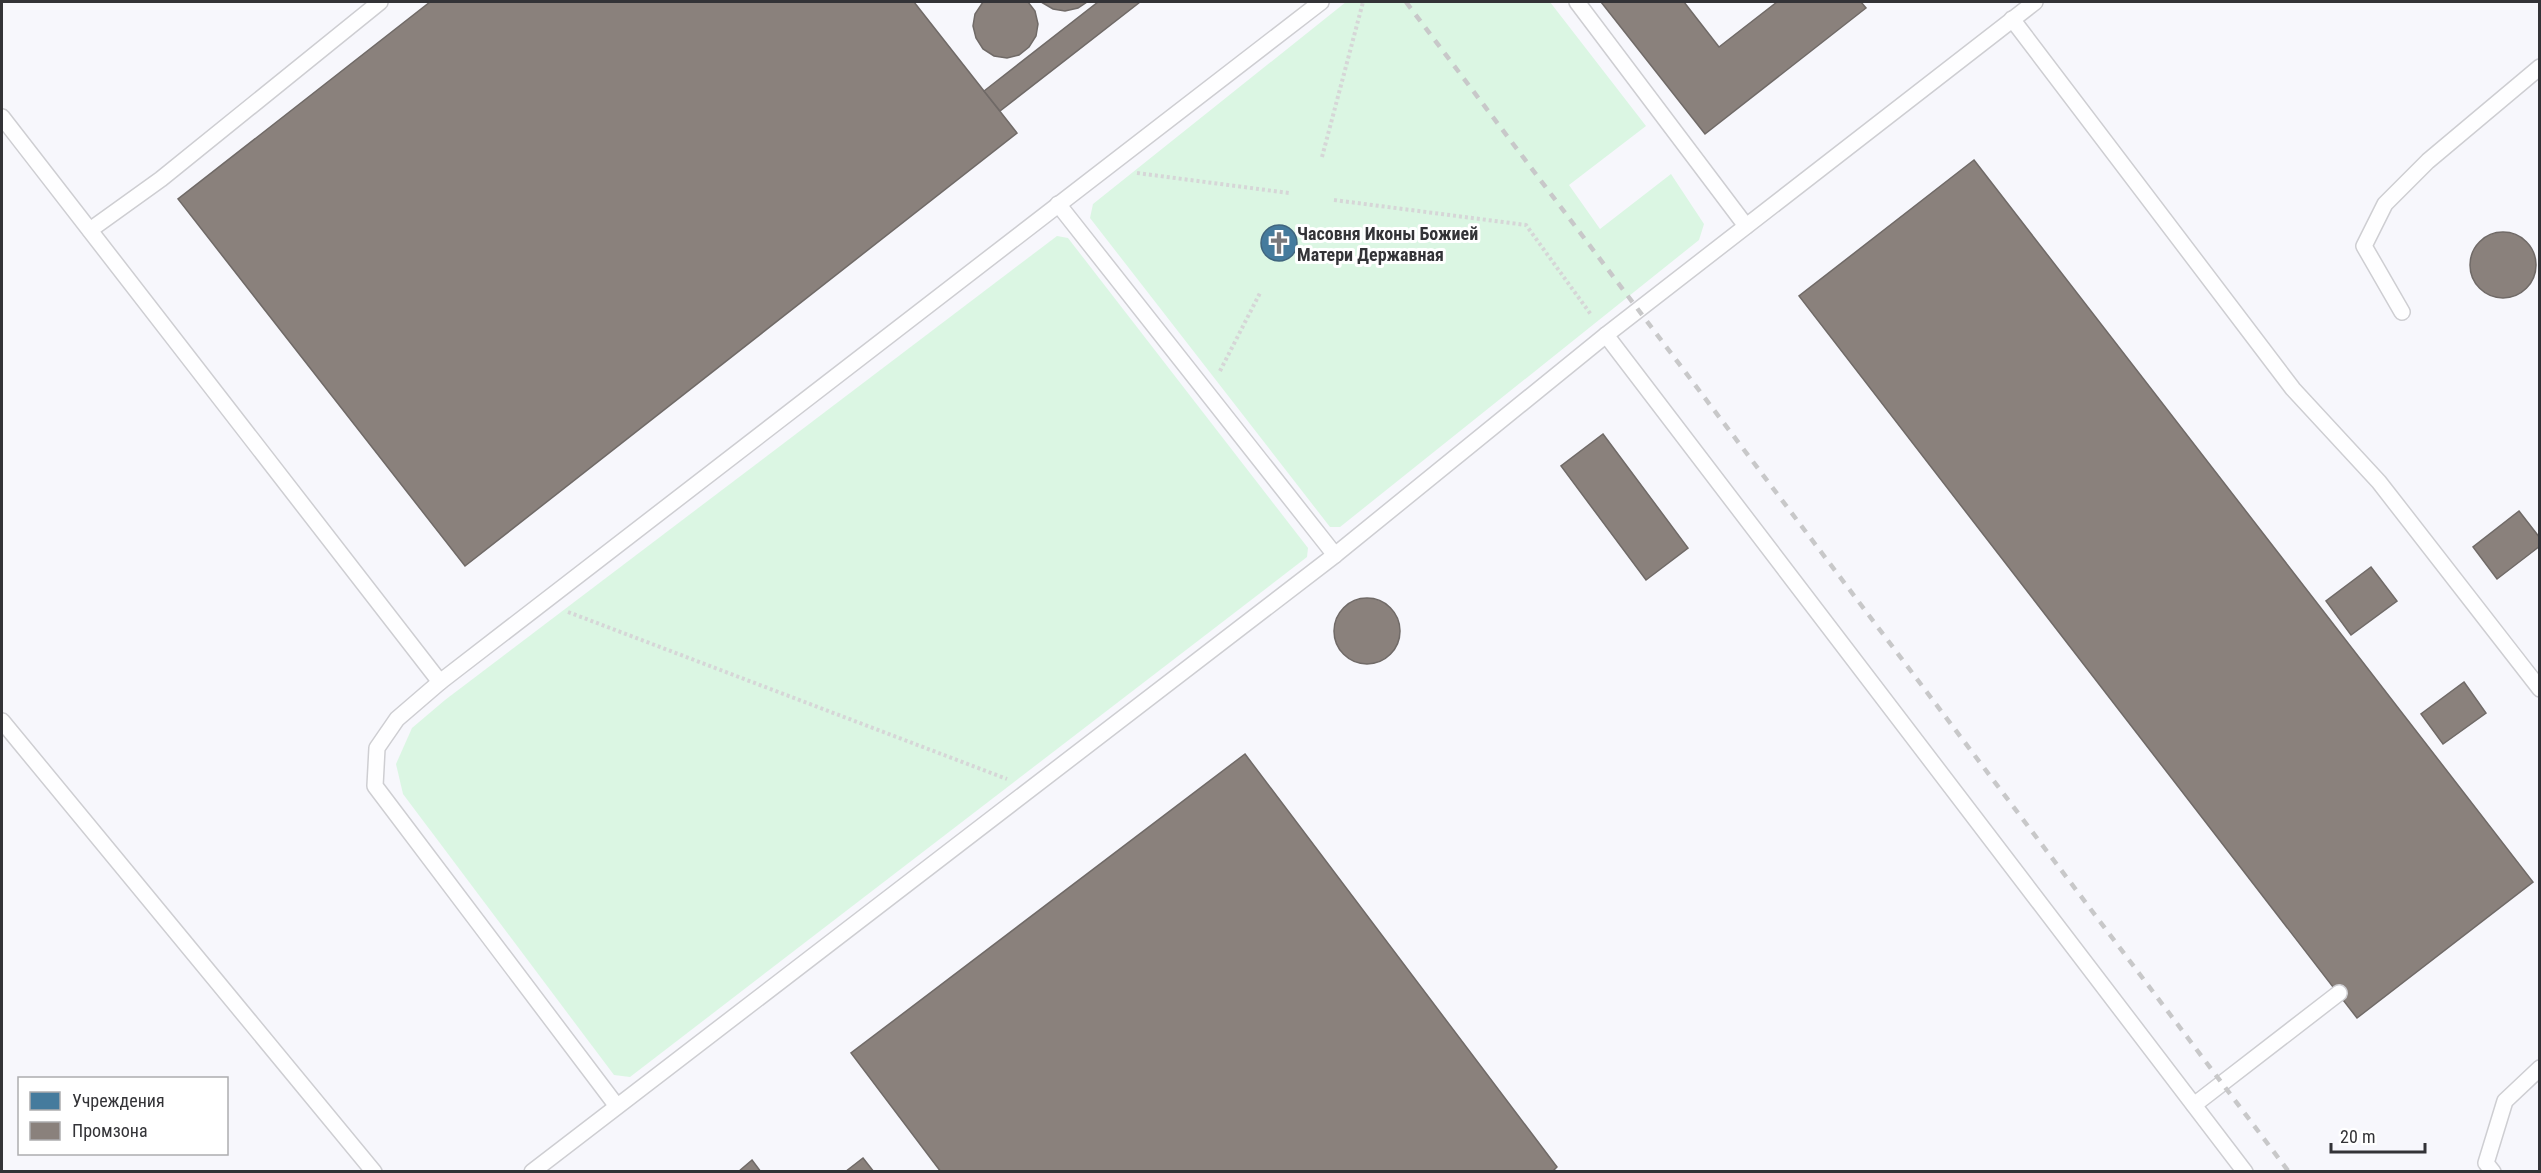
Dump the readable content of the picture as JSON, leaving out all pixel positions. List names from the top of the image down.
{
  "places": {
    "church": ["Часовня Иконы Божией Матери Державная"]
  },
  "legend": ["Учреждения", "Промзона"],
  "scale_bar": "20 m"
}
